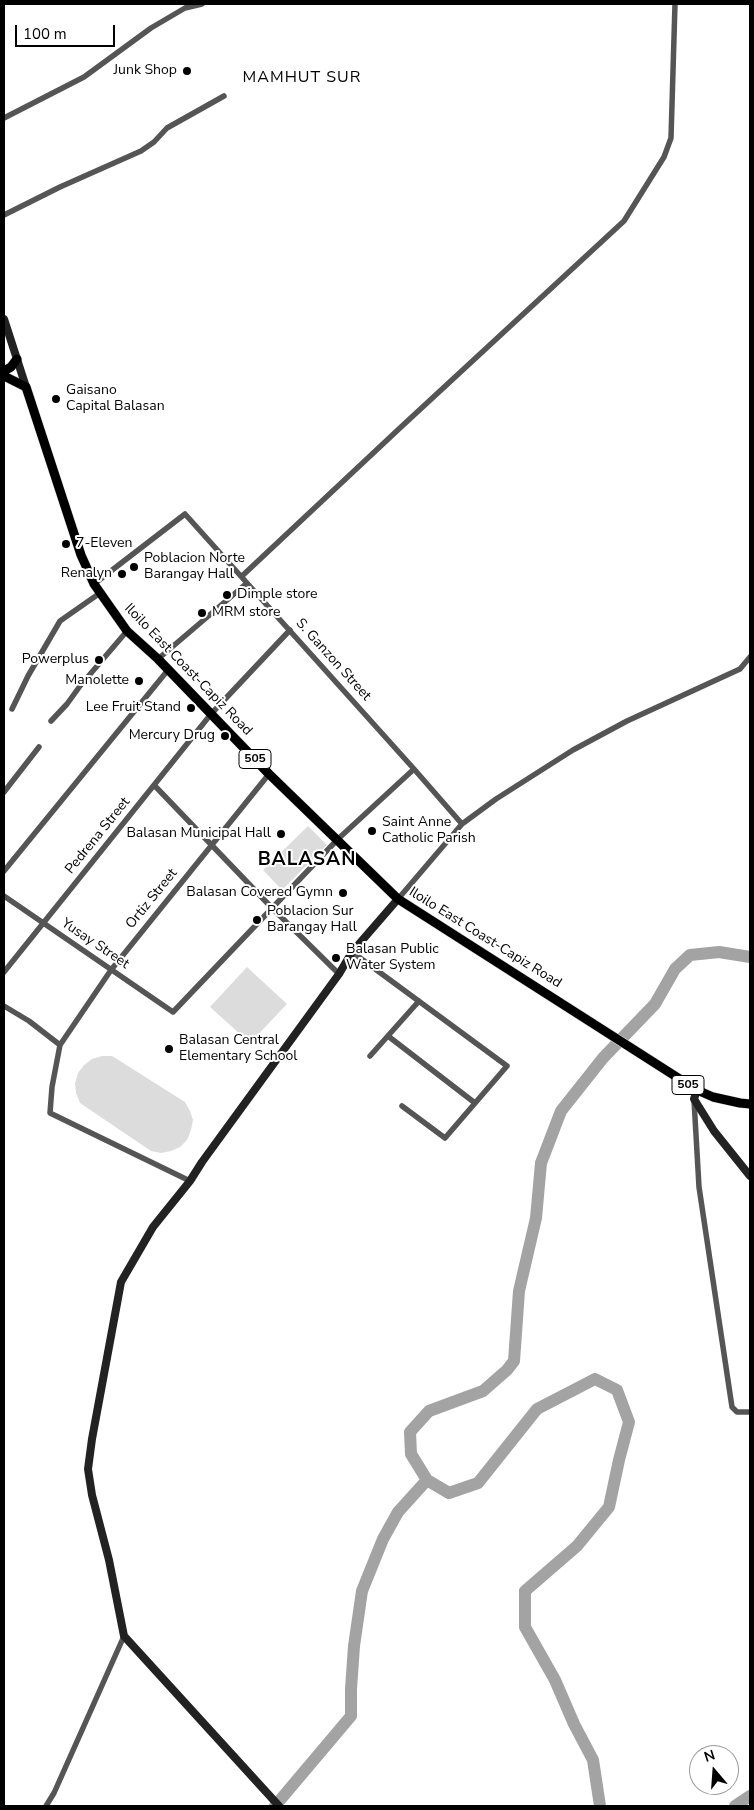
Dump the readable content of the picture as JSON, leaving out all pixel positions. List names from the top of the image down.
{
  "streets": {
    "main road": ["Iloilo East Coast-Capiz Road", "505"],
    "street": [
      "S. Ganzon Street",
      "Pedrena Street",
      "Ortiz Street",
      "Yusay Street"
    ]
  },
  "crossings": [
    ["S. Ganzon Street", "Iloilo East Coast-Capiz Road"],
    ["S. Ganzon Street", "Pedrena Street"],
    ["Iloilo East Coast-Capiz Road", "Pedrena Street"],
    ["Iloilo East Coast-Capiz Road", "Ortiz Street"],
    ["Pedrena Street", "Yusay Street"],
    ["Ortiz Street", "Yusay Street"]
  ],
  "districts": ["MAMHUT SUR", "BALASAN"],
  "places": [
    "Junk Shop",
    "Gaisano Capital Balasan",
    "7-Eleven",
    "Poblacion Norte Barangay Hall",
    "Renalyn",
    "Dimple store",
    "MRM store",
    "Powerplus",
    "Manolette",
    "Lee Fruit Stand",
    "Mercury Drug",
    "Saint Anne Catholic Parish",
    "Balasan Municipal Hall",
    "Balasan Covered Gymn",
    "Poblacion Sur Barangay Hall",
    "Balasan Public Water System",
    "Balasan Central Elementary School"
  ],
  "scale_bar": "100 m",
  "north": "top"
}
